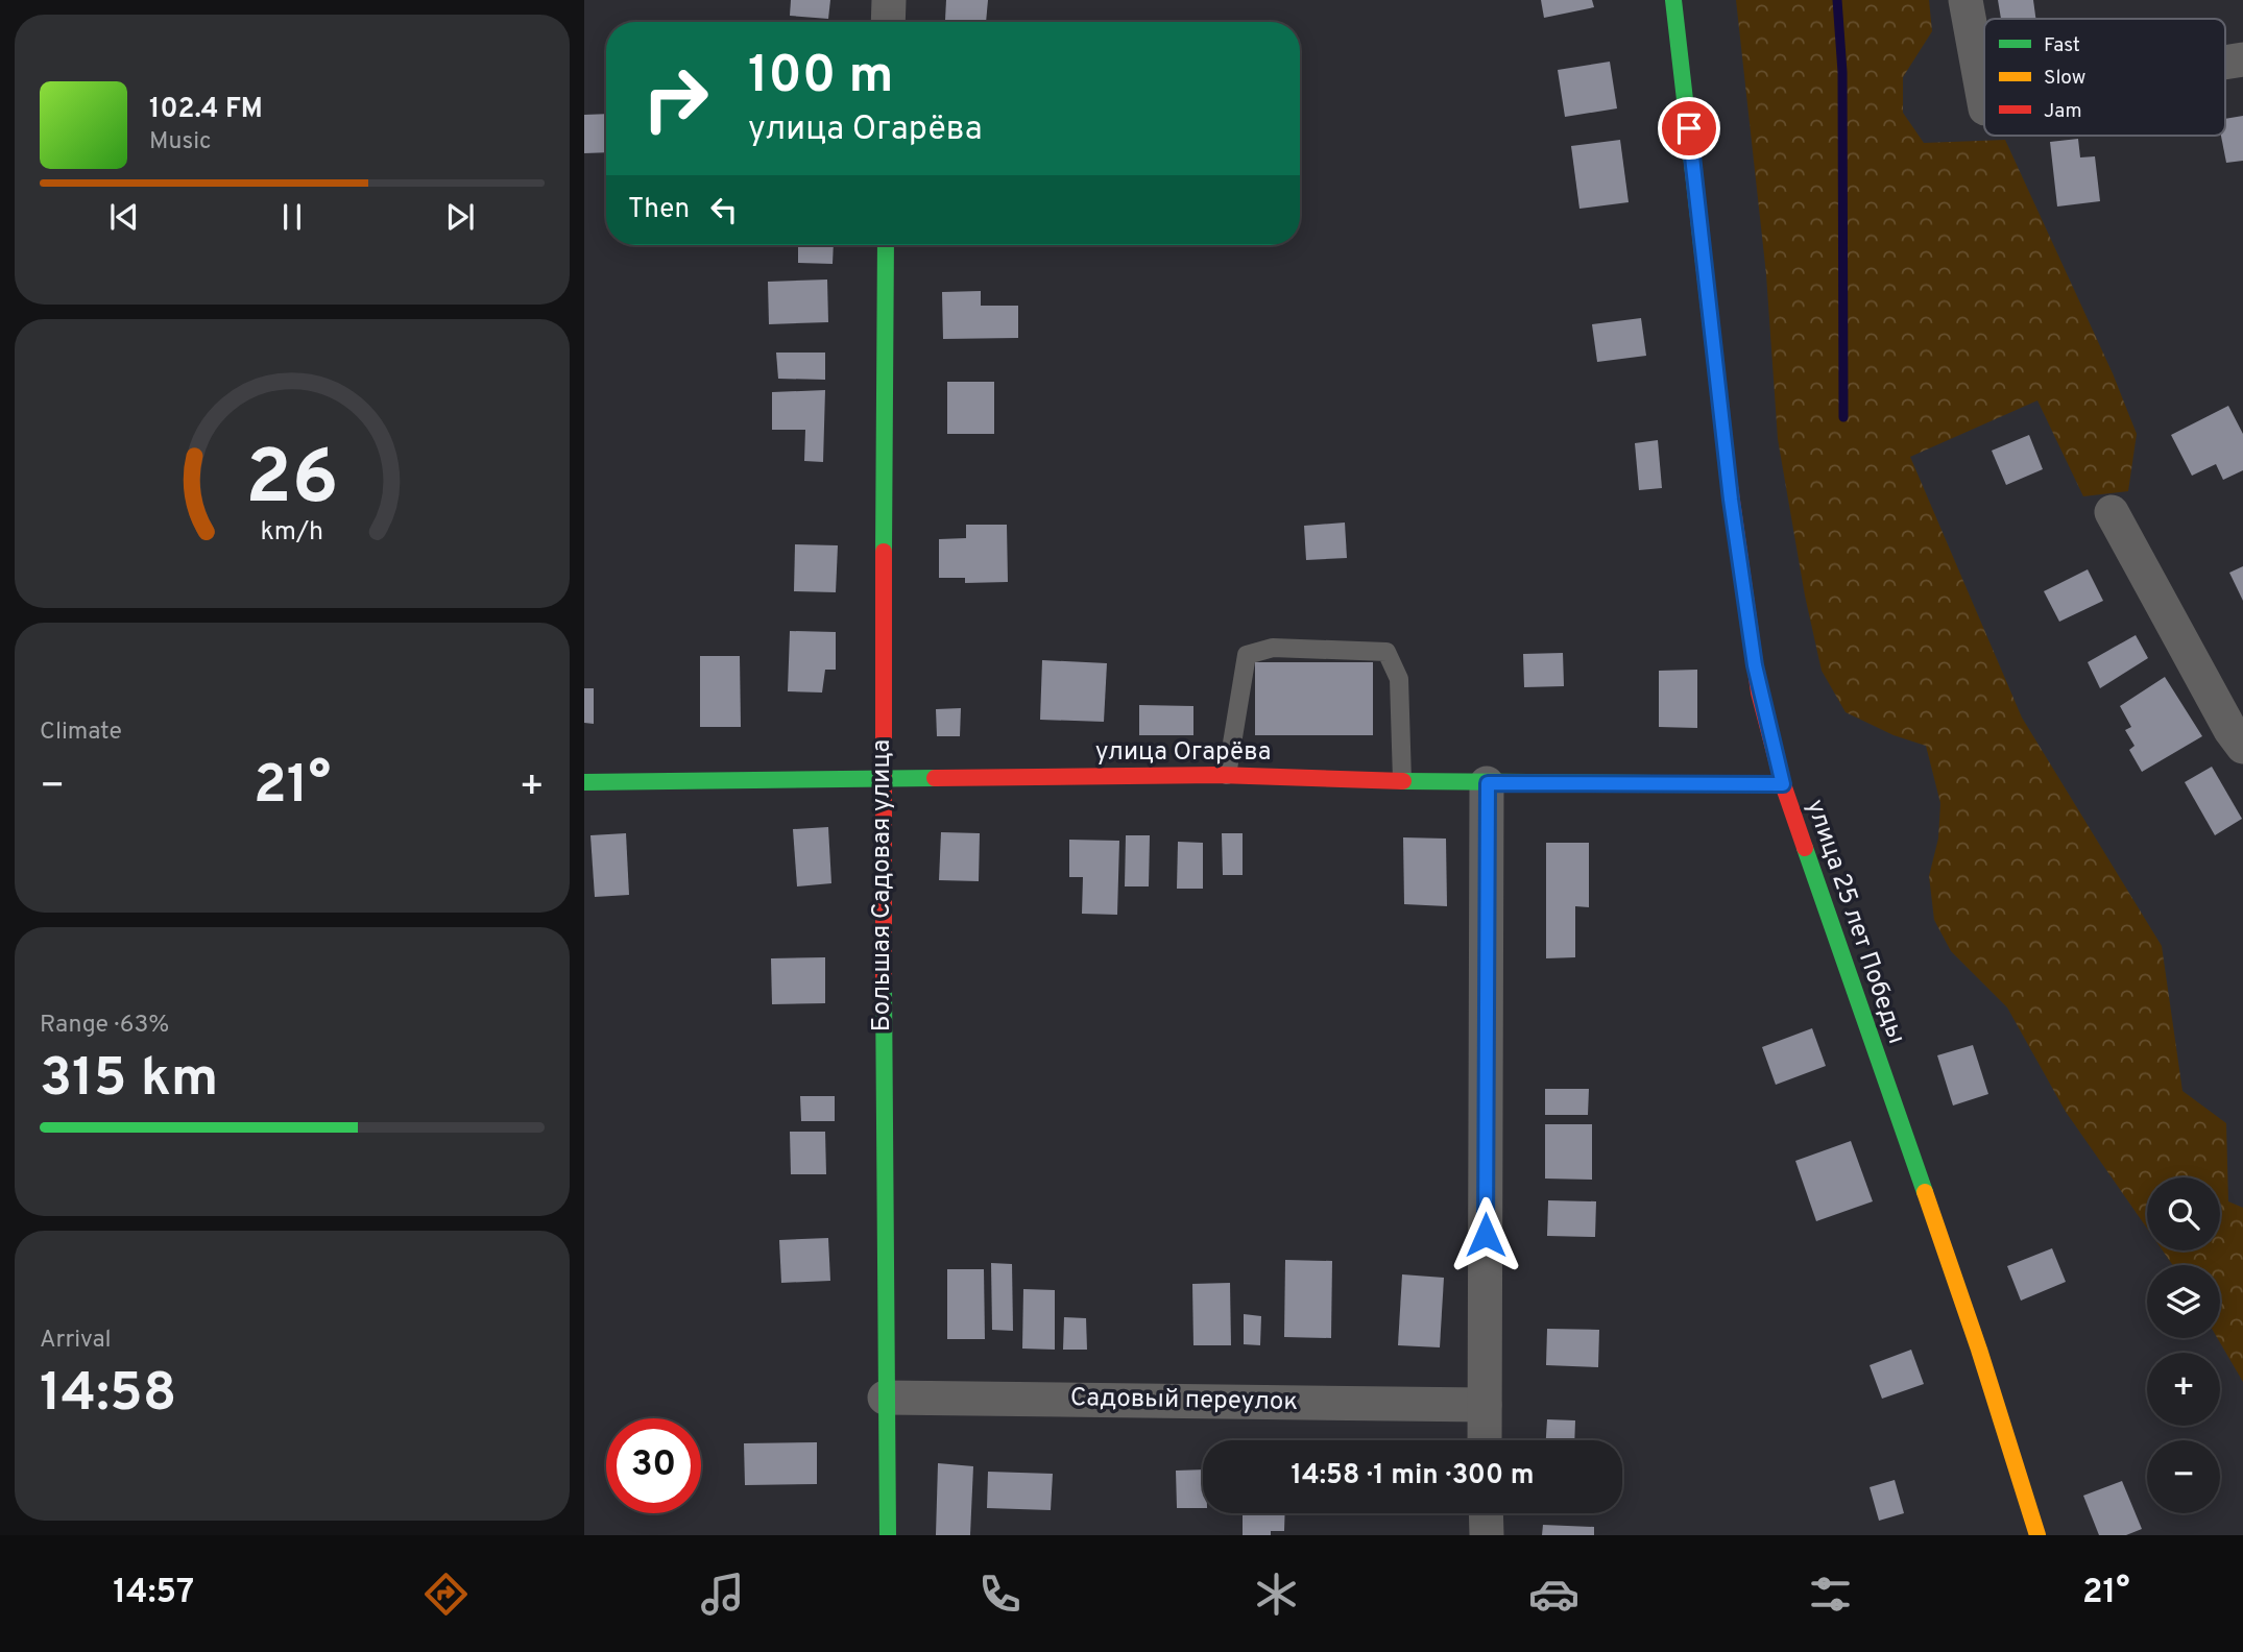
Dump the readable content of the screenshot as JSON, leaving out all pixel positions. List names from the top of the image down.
{
  "streets": {
    "street": [
      "улица Огарёва",
      "Большая Садовая улица",
      "улица 25 лет Победы",
      "Садовый переулок"
    ]
  },
  "crossings": [
    ["улица Огарёва", "Большая Садовая улица"],
    ["улица Огарёва", "улица 25 лет Победы"],
    ["Большая Садовая улица", "Садовый переулок"]
  ],
  "legend": ["Fast", "Slow", "Jam"],
  "page": {
    "turn": ["100 m", "улица Огарёва"],
    "song": ["102.4 FM", "Music"],
    "then": "Then",
    "tile": [
      "Climate",
      ["Range · 63%", "315 km"],
      ["Arrival", "14:58"]
    ],
    "heat": ["−", "21°", "+"],
    "map_buttons": ["+", "−"],
    "limit": "30",
    "trip": "14:58 · 1 min · 300 m",
    "tabs": ["14:57", "21°"],
    "gauge": ["26", "km/h"]
  }
}
